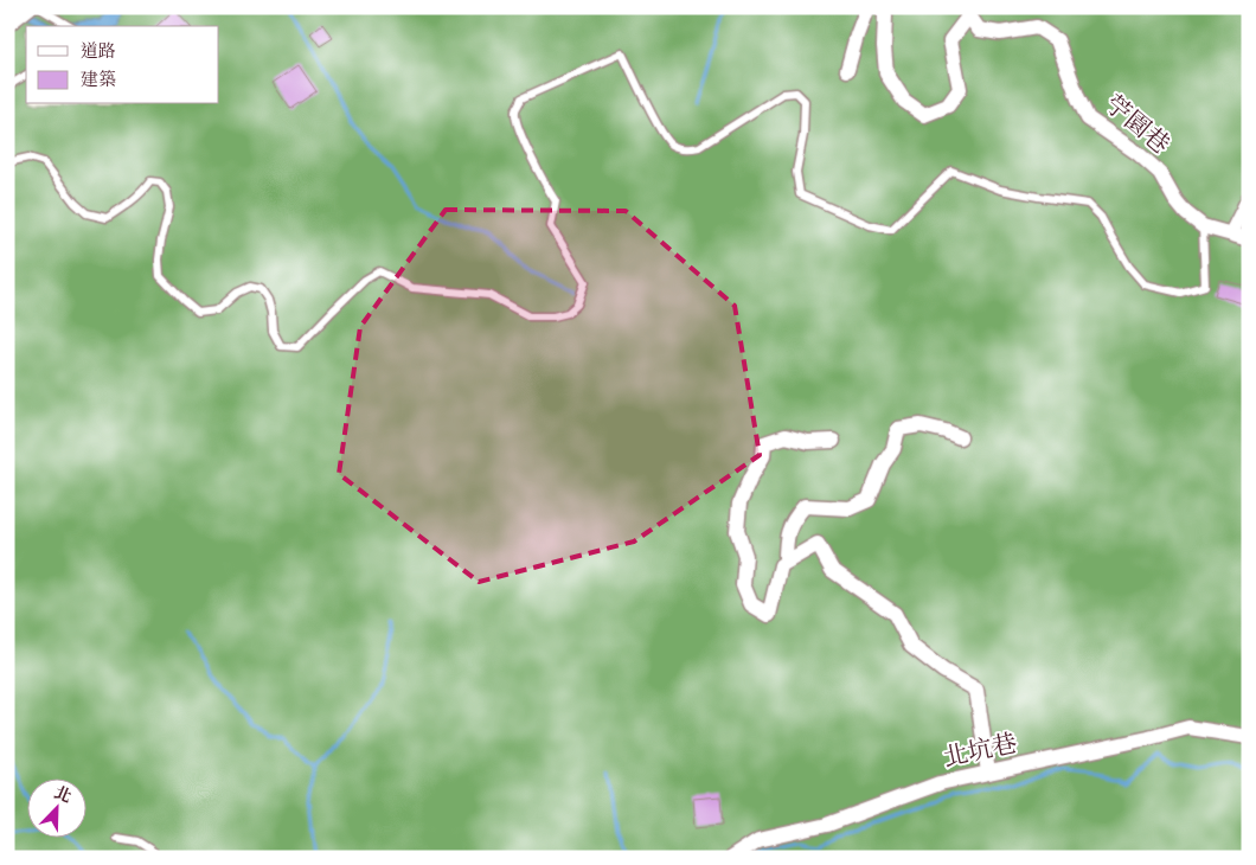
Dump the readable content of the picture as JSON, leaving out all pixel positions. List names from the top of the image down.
{
  "streets": {
    "street": ["苧園巷", "北坑巷"]
  },
  "legend": ["道路", "建築"],
  "north": "top right"
}
